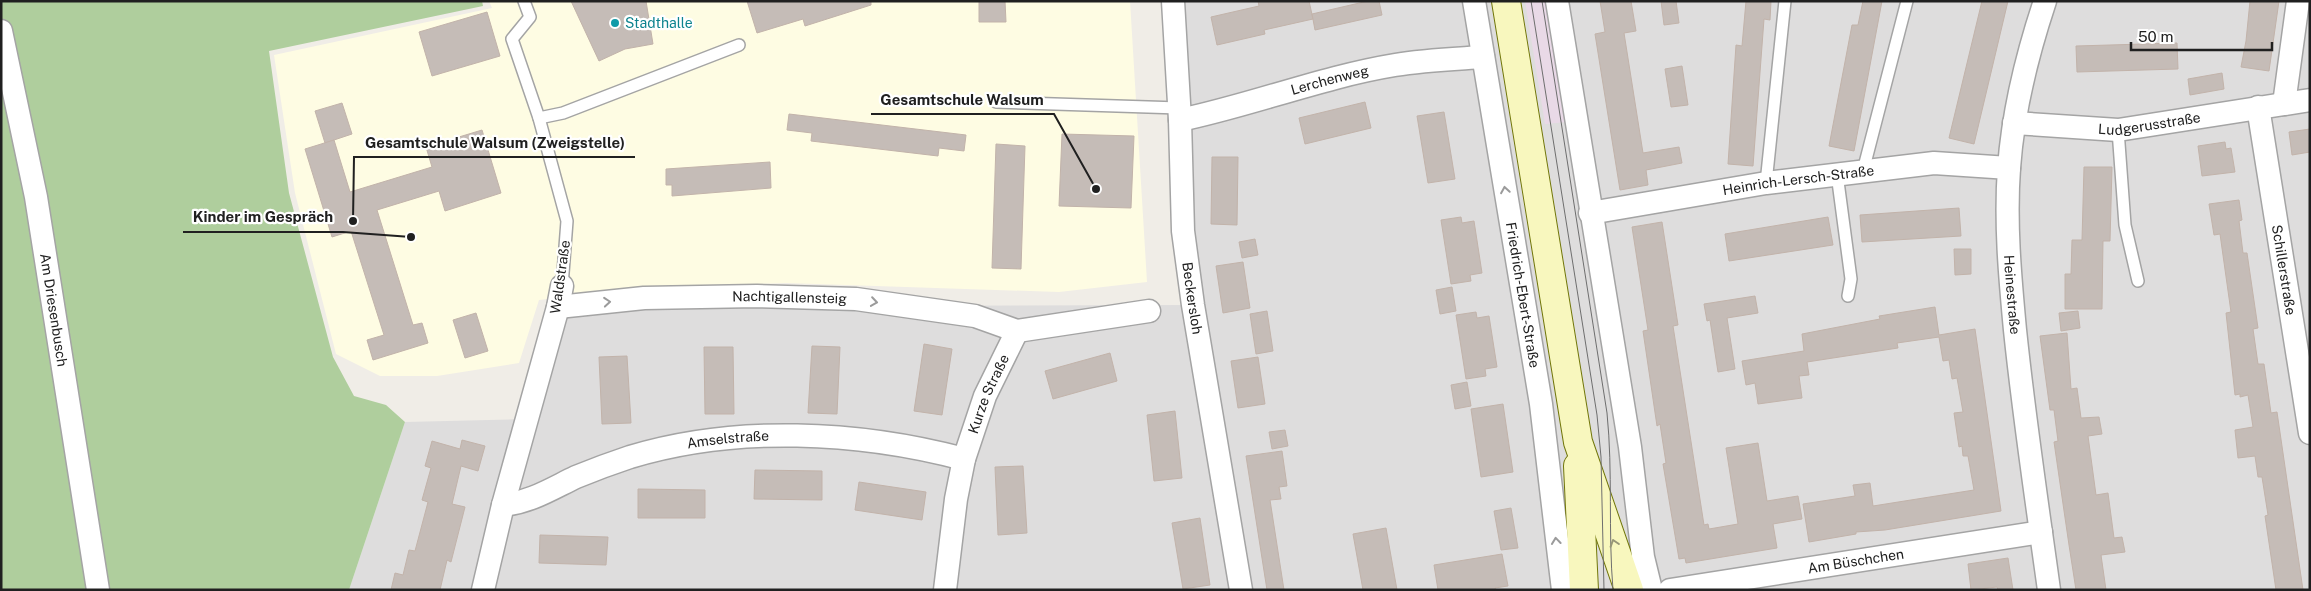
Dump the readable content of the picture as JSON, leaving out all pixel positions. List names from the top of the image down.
{
  "streets": {
    "street": [
      "Lerchenweg",
      "Ludgerusstraße",
      "Heinrich-Lersch-Straße",
      "Schillerstraße",
      "Waldstraße",
      "Heinestraße",
      "Friedrich-Ebert-Straße",
      "Beckersloh",
      "Nachtigallensteig",
      "Am Driesenbusch",
      "Kurze Straße",
      "Amselstraße",
      "Am Büschchen"
    ]
  },
  "crossings": [
    ["Lerchenweg", "Friedrich-Ebert-Straße"],
    ["Lerchenweg", "Beckersloh"],
    ["Ludgerusstraße", "Schillerstraße"],
    ["Ludgerusstraße", "Heinestraße"],
    ["Heinrich-Lersch-Straße", "Heinestraße"],
    ["Waldstraße", "Nachtigallensteig"],
    ["Waldstraße", "Amselstraße"],
    ["Heinestraße", "Am Büschchen"],
    ["Nachtigallensteig", "Kurze Straße"],
    ["Kurze Straße", "Amselstraße"]
  ],
  "one_way": ["Nachtigallensteig"],
  "places": [
    "Stadthalle",
    "Gesamtschule Walsum",
    "Gesamtschule Walsum (Zweigstelle)",
    "Kinder im Gespräch"
  ],
  "scale_bar": "50 m"
}
